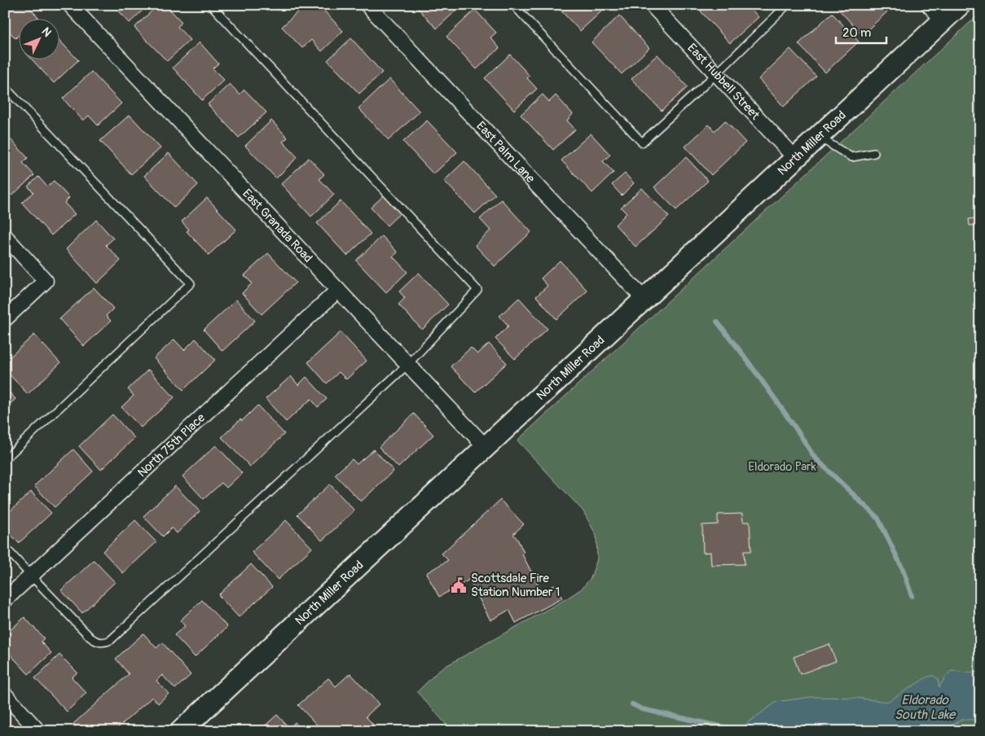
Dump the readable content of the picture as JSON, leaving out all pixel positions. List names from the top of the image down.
{
  "streets": {
    "street": [
      "East Hubbell Street",
      "North Miller Road",
      "East Palm Lane",
      "East Granada Road",
      "North 75th Place"
    ]
  },
  "crossings": [
    ["East Hubbell Street", "North Miller Road"],
    ["North Miller Road", "East Palm Lane"],
    ["North Miller Road", "East Granada Road"],
    ["East Granada Road", "North 75th Place"]
  ],
  "water": ["Eldorado South Lake"],
  "parks": ["Eldorado Park"],
  "places": {
    "public building": ["Scottsdale Fire Station Number 1"]
  },
  "scale_bar": "20 m",
  "north": "top right"
}
